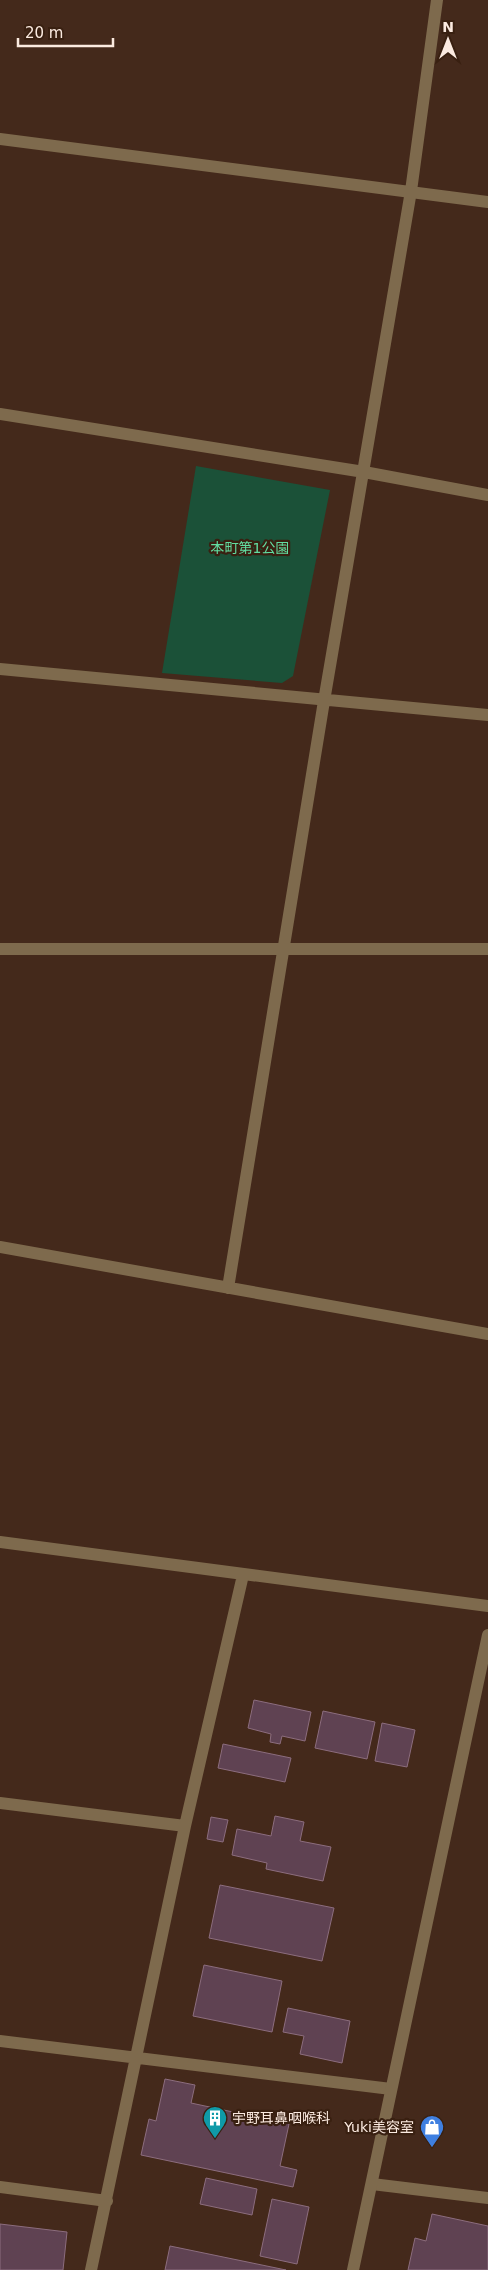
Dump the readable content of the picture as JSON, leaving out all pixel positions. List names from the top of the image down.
{
  "parks": ["本町第1公園"],
  "places": {
    "building": ["宇野耳鼻咽喉科"],
    "shop": ["Yuki美容室"]
  },
  "scale_bar": "20 m",
  "north": "top"
}
